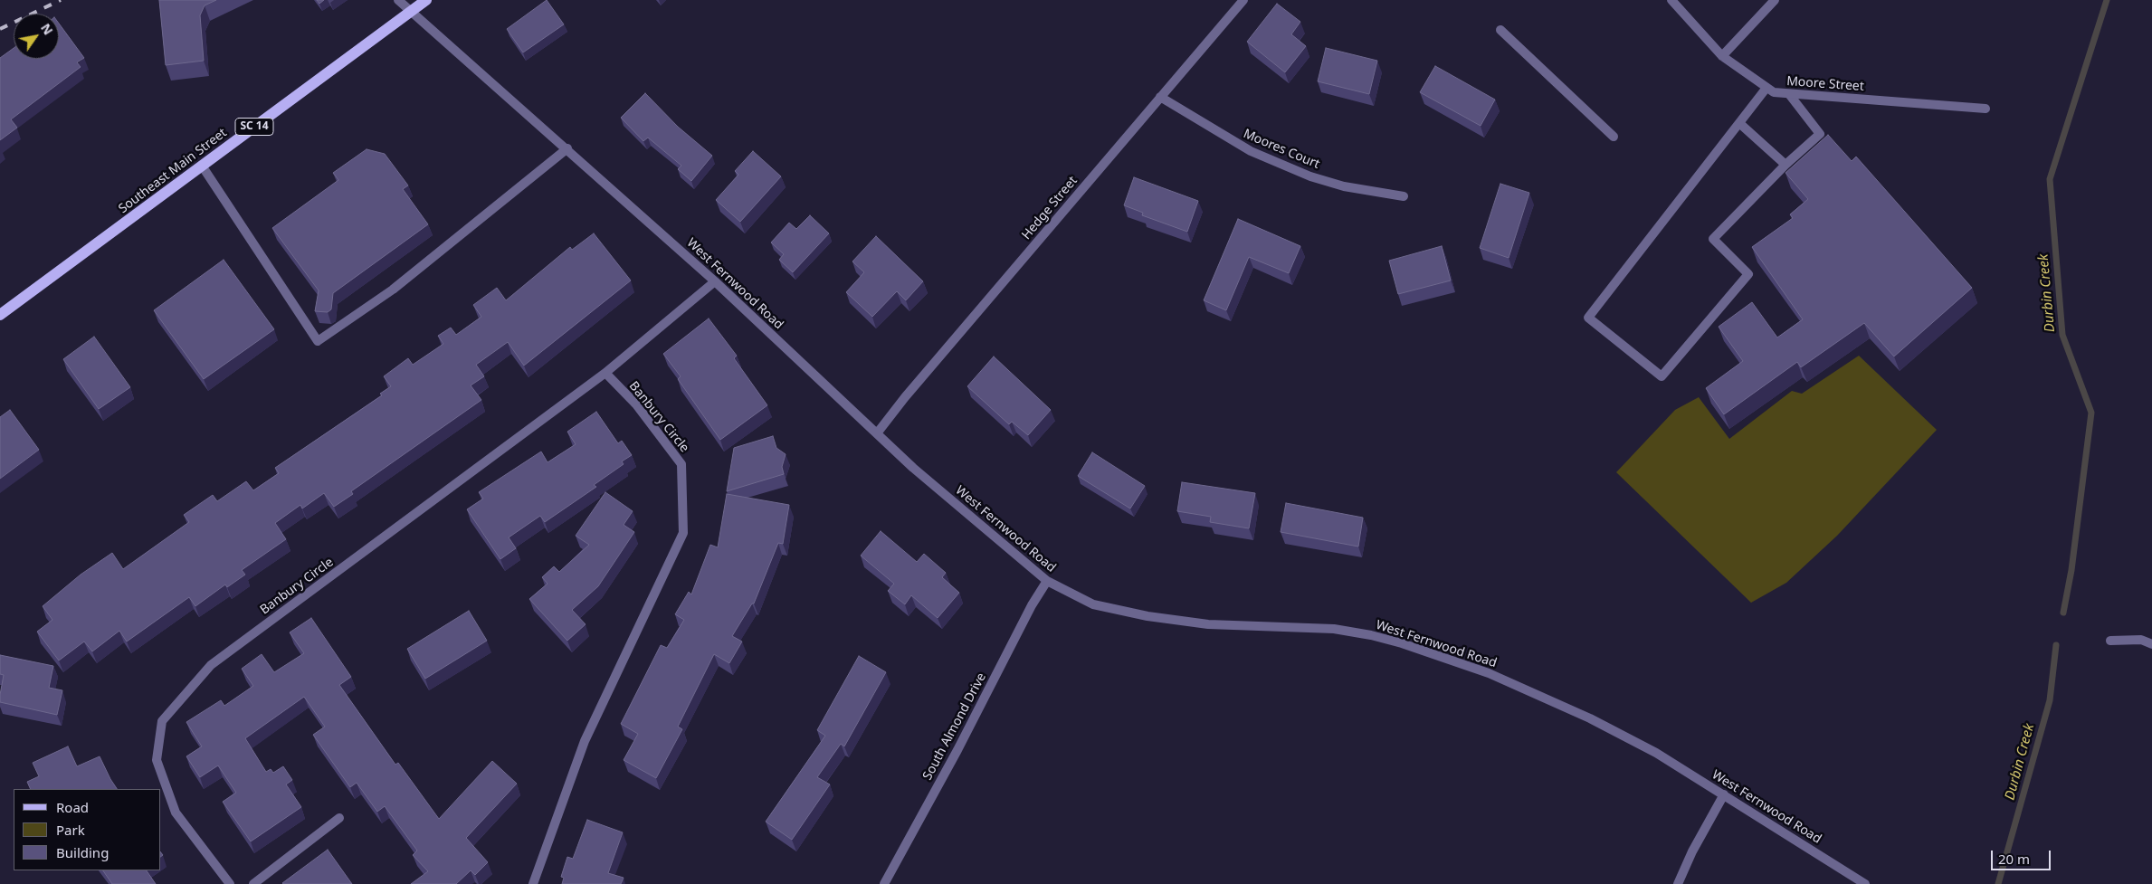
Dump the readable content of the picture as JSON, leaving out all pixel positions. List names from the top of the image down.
{
  "streets": {
    "main road": ["SC 14", "Southeast Main Street"],
    "street": [
      "Moore Street",
      "Moores Court",
      "Hedge Street",
      "West Fernwood Road",
      "Banbury Circle",
      "South Almond Drive"
    ]
  },
  "crossings": [
    ["Moores Court", "Hedge Street"],
    ["Southeast Main Street", "West Fernwood Road"],
    ["Hedge Street", "West Fernwood Road"],
    ["West Fernwood Road", "Banbury Circle"],
    ["West Fernwood Road", "South Almond Drive"]
  ],
  "water": ["Durbin Creek"],
  "legend": ["Road", "Park", "Building"],
  "scale_bar": "20 m",
  "north": "top right"
}
